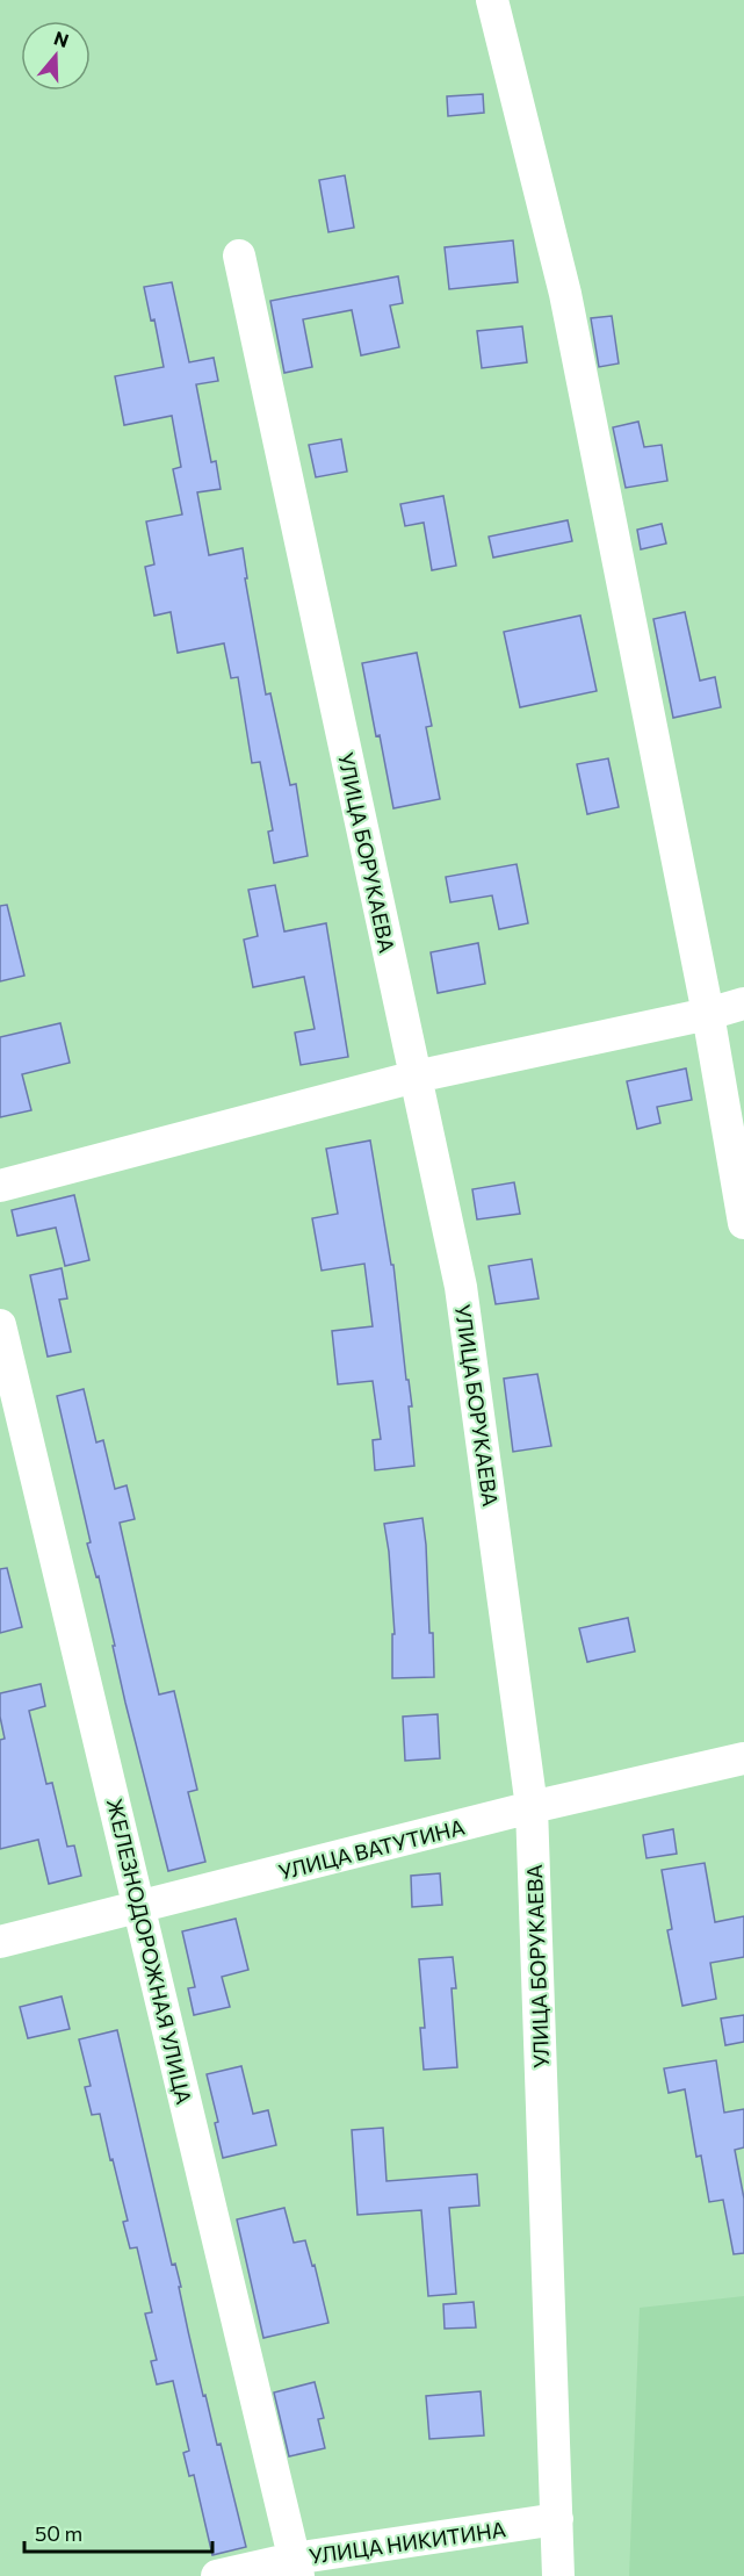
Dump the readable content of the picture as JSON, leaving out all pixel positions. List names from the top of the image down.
{
  "streets": {
    "street": [
      "УЛИЦА БОРУКАЕВА",
      "УЛИЦА ВАТУТИНА",
      "ЖЕЛЕЗНОДОРОЖНАЯ УЛИЦА",
      "УЛИЦА НИКИТИНА"
    ]
  },
  "crossings": [
    ["УЛИЦА БОРУКАЕВА", "УЛИЦА ВАТУТИНА"],
    ["УЛИЦА БОРУКАЕВА", "УЛИЦА НИКИТИНА"],
    ["УЛИЦА ВАТУТИНА", "ЖЕЛЕЗНОДОРОЖНАЯ УЛИЦА"],
    ["ЖЕЛЕЗНОДОРОЖНАЯ УЛИЦА", "УЛИЦА НИКИТИНА"]
  ],
  "scale_bar": "50 m",
  "north": "top"
}
